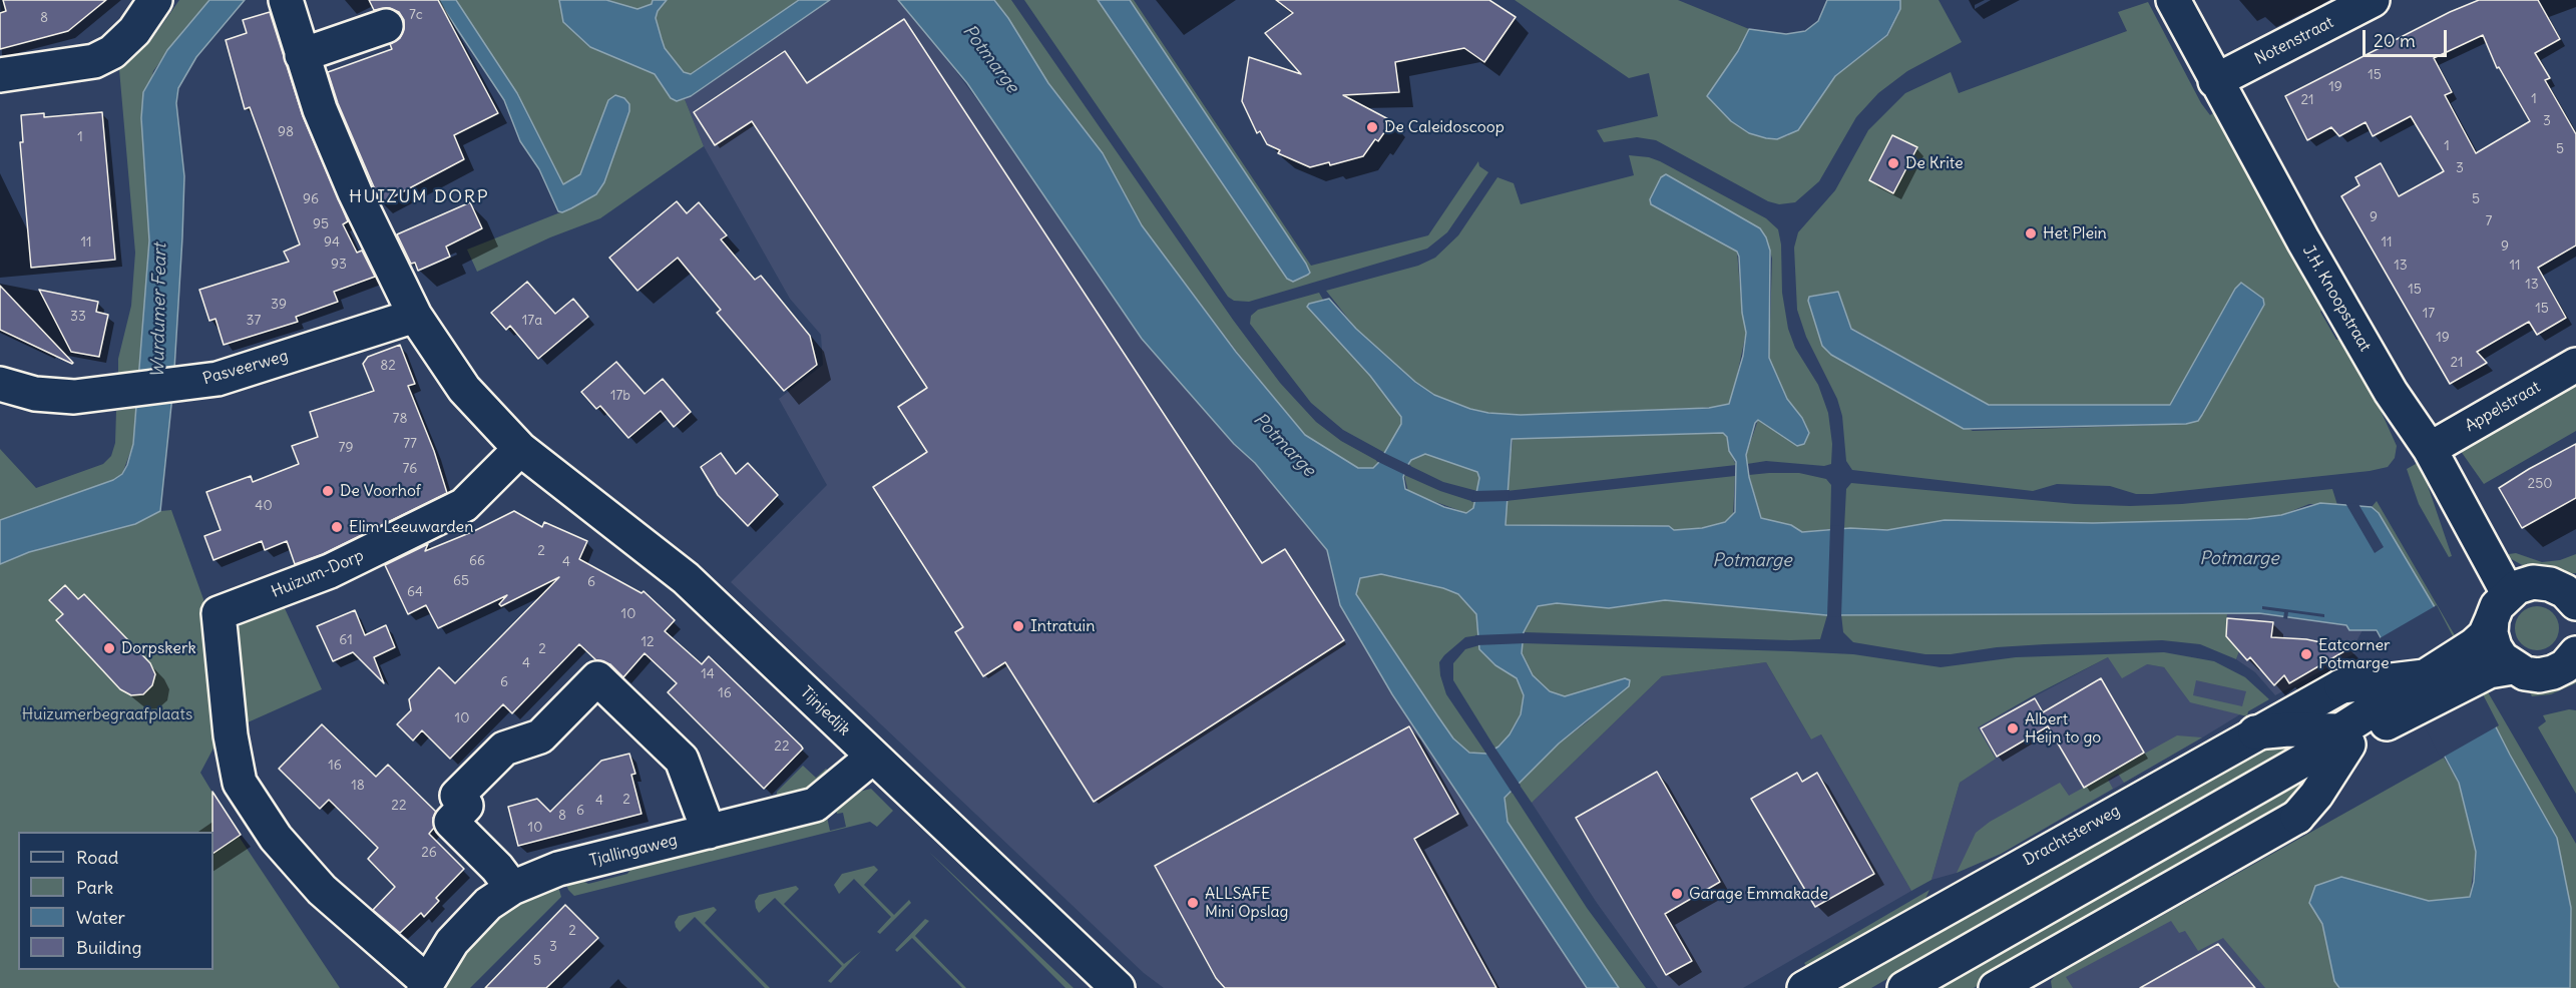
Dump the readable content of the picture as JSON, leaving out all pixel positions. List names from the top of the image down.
{
  "streets": {
    "street": [
      "Notenstraat",
      "J.H. Knoopstraat",
      "Pasveerweg",
      "Appelstraat",
      "Huizum-Dorp",
      "Tijnjedijk",
      "Drachtsterweg",
      "Tjallingaweg"
    ]
  },
  "crossings": [
    ["Notenstraat", "J.H. Knoopstraat"],
    ["J.H. Knoopstraat", "Appelstraat"],
    ["Huizum-Dorp", "Tijnjedijk"],
    ["Huizum-Dorp", "Tjallingaweg"],
    ["Tijnjedijk", "Tjallingaweg"]
  ],
  "districts": ["HUIZUM DORP"],
  "water": ["Potmarge", "Wurdumer Feart"],
  "parks": ["Huizumerbegraafplaats"],
  "places": [
    "De Caleidoscoop",
    "De Krite",
    "Het Plein",
    "De Voorhof",
    "Elim Leeuwarden",
    "Intratuin",
    "Dorpskerk",
    "Eatcorner Potmarge",
    "Albert Heijn to go",
    "Garage Emmakade",
    "ALLSAFE Mini Opslag"
  ],
  "house_numbers": [
    "7c",
    "8",
    "15",
    "19",
    "1",
    "21",
    "3",
    "98",
    "1",
    "1",
    "5",
    "3",
    "96",
    "5",
    "9",
    "7",
    "95",
    "11",
    "94",
    "11",
    "9",
    "93",
    "13",
    "11",
    "13",
    "15",
    "39",
    "15",
    "17",
    "33",
    "37",
    "17a",
    "19",
    "21",
    "82",
    "17b",
    "78",
    "77",
    "79",
    "76",
    "250",
    "40",
    "2",
    "66",
    "4",
    "65",
    "6",
    "64",
    "10",
    "61",
    "12",
    "2",
    "4",
    "14",
    "6",
    "16",
    "10",
    "22",
    "16",
    "18",
    "2",
    "4",
    "22",
    "6",
    "8",
    "10",
    "26",
    "2",
    "3",
    "5"
  ],
  "legend": [
    "Road",
    "Park",
    "Water",
    "Building"
  ],
  "scale_bar": "20 m"
}
